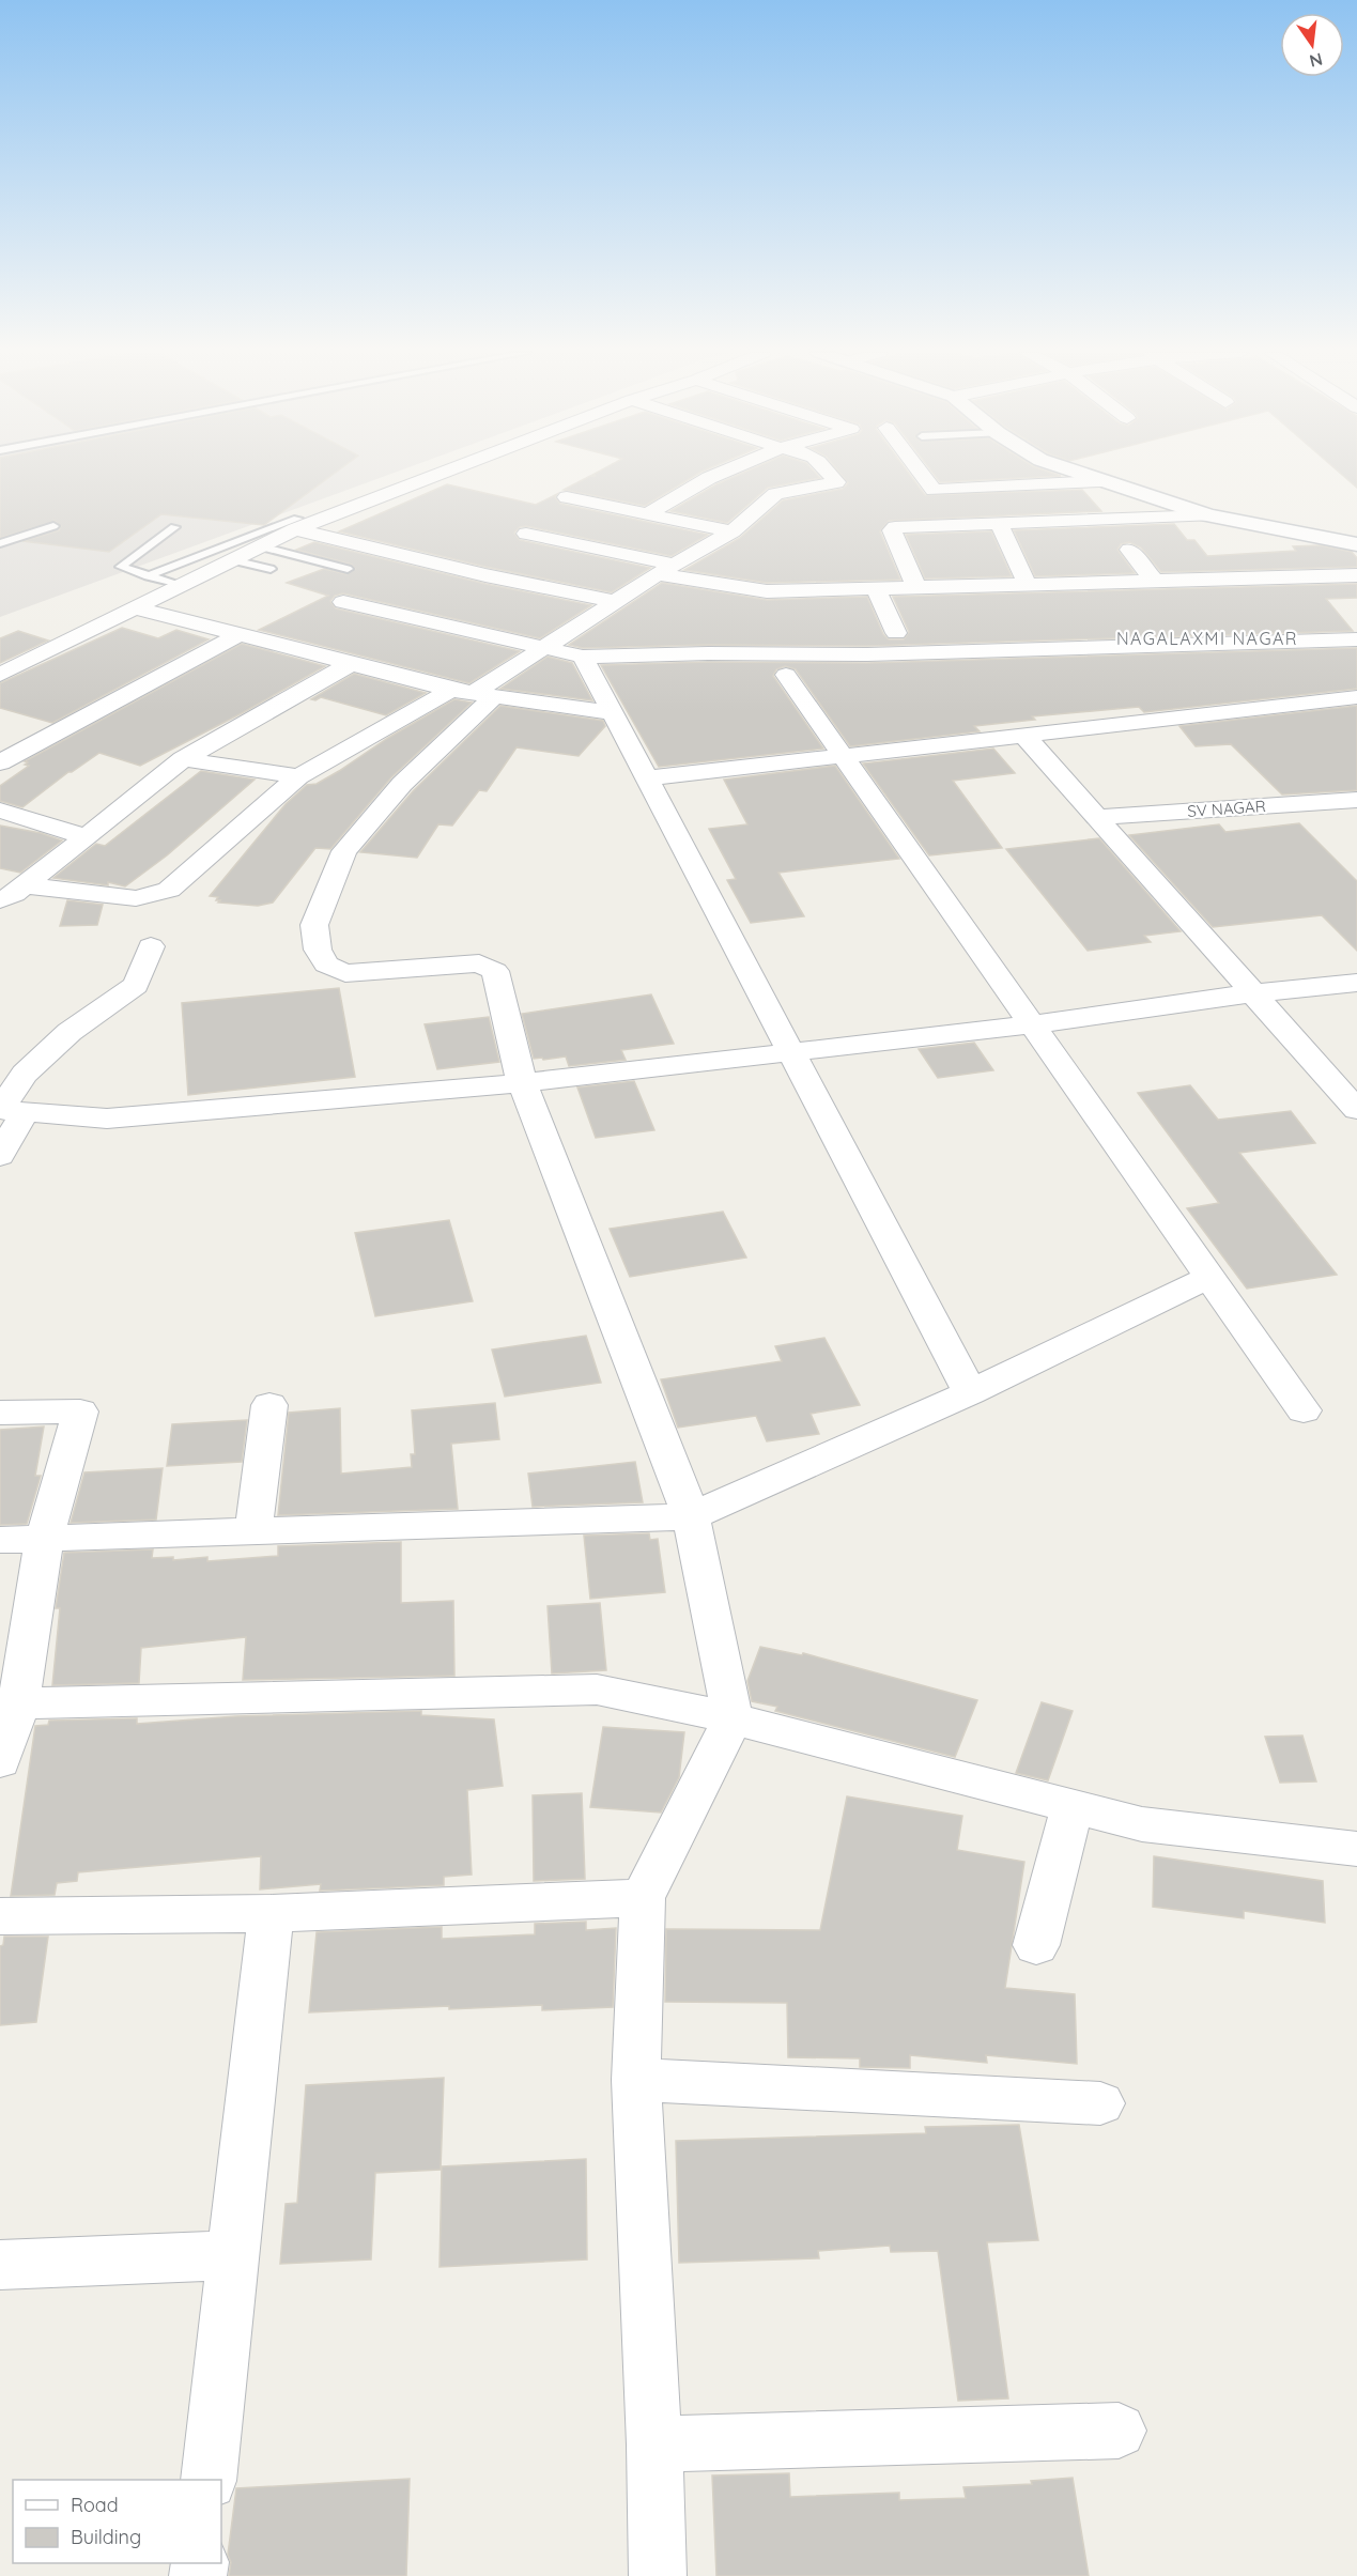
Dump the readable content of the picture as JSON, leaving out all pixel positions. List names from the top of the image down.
{
  "streets": {
    "street": ["SV NAGAR"]
  },
  "districts": ["NAGALAXMI NAGAR"],
  "legend": ["Road", "Building"],
  "north": "bottom"
}
